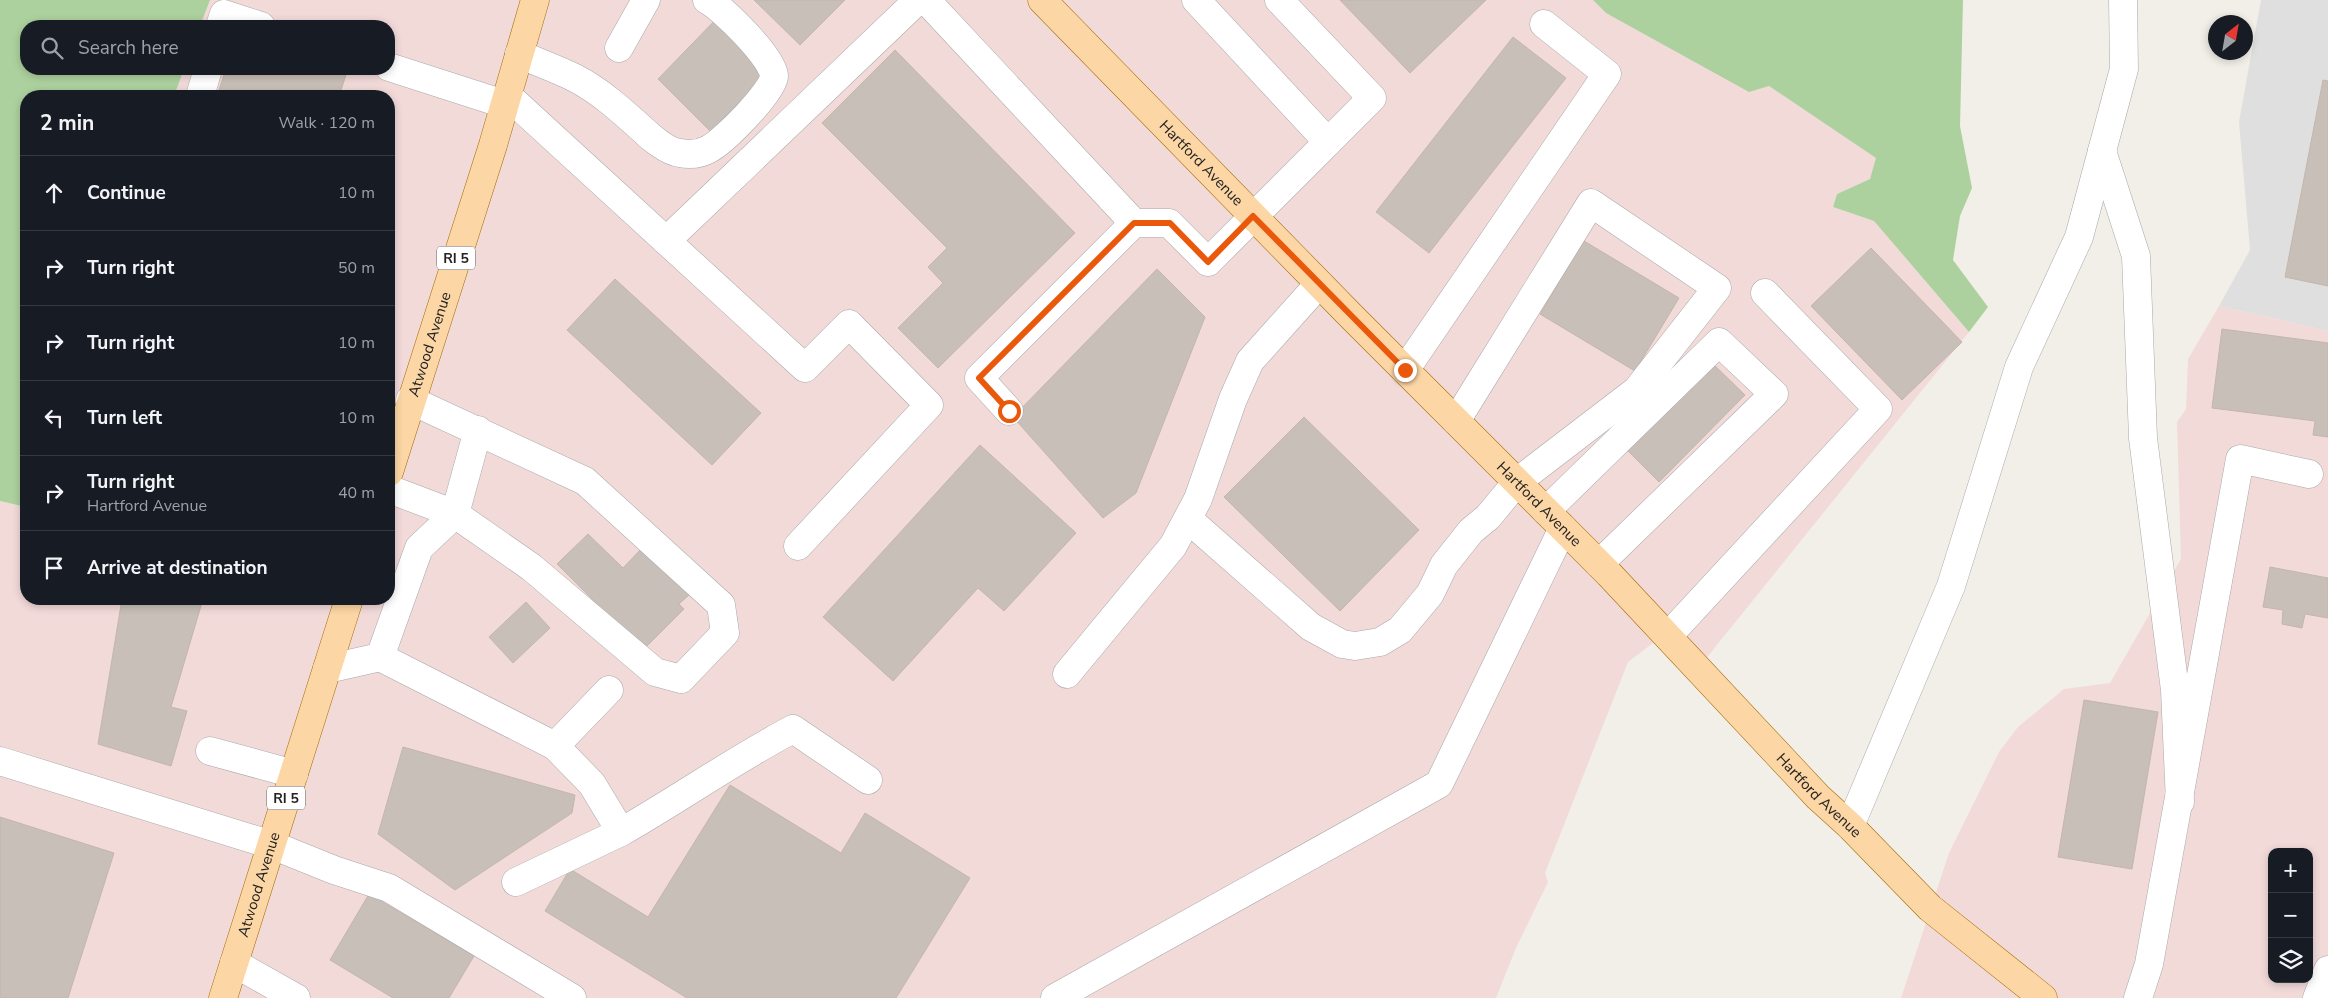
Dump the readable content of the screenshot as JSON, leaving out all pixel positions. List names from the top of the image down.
{
  "streets": {
    "main road": ["Hartford Avenue", "RI 5", "Atwood Avenue"]
  },
  "north": "top right",
  "page": {
    "search": "Search here",
    "heading": ["2 min", "Walk · 120 m"],
    "list": [
      ["Continue", "10 m"],
      ["Turn right", "50 m"],
      ["Turn right", "10 m"],
      ["Turn left", "10 m"],
      ["Turn right", "Hartford Avenue", "40 m"],
      "Arrive at destination"
    ],
    "map_buttons": ["+", "−"]
  }
}
